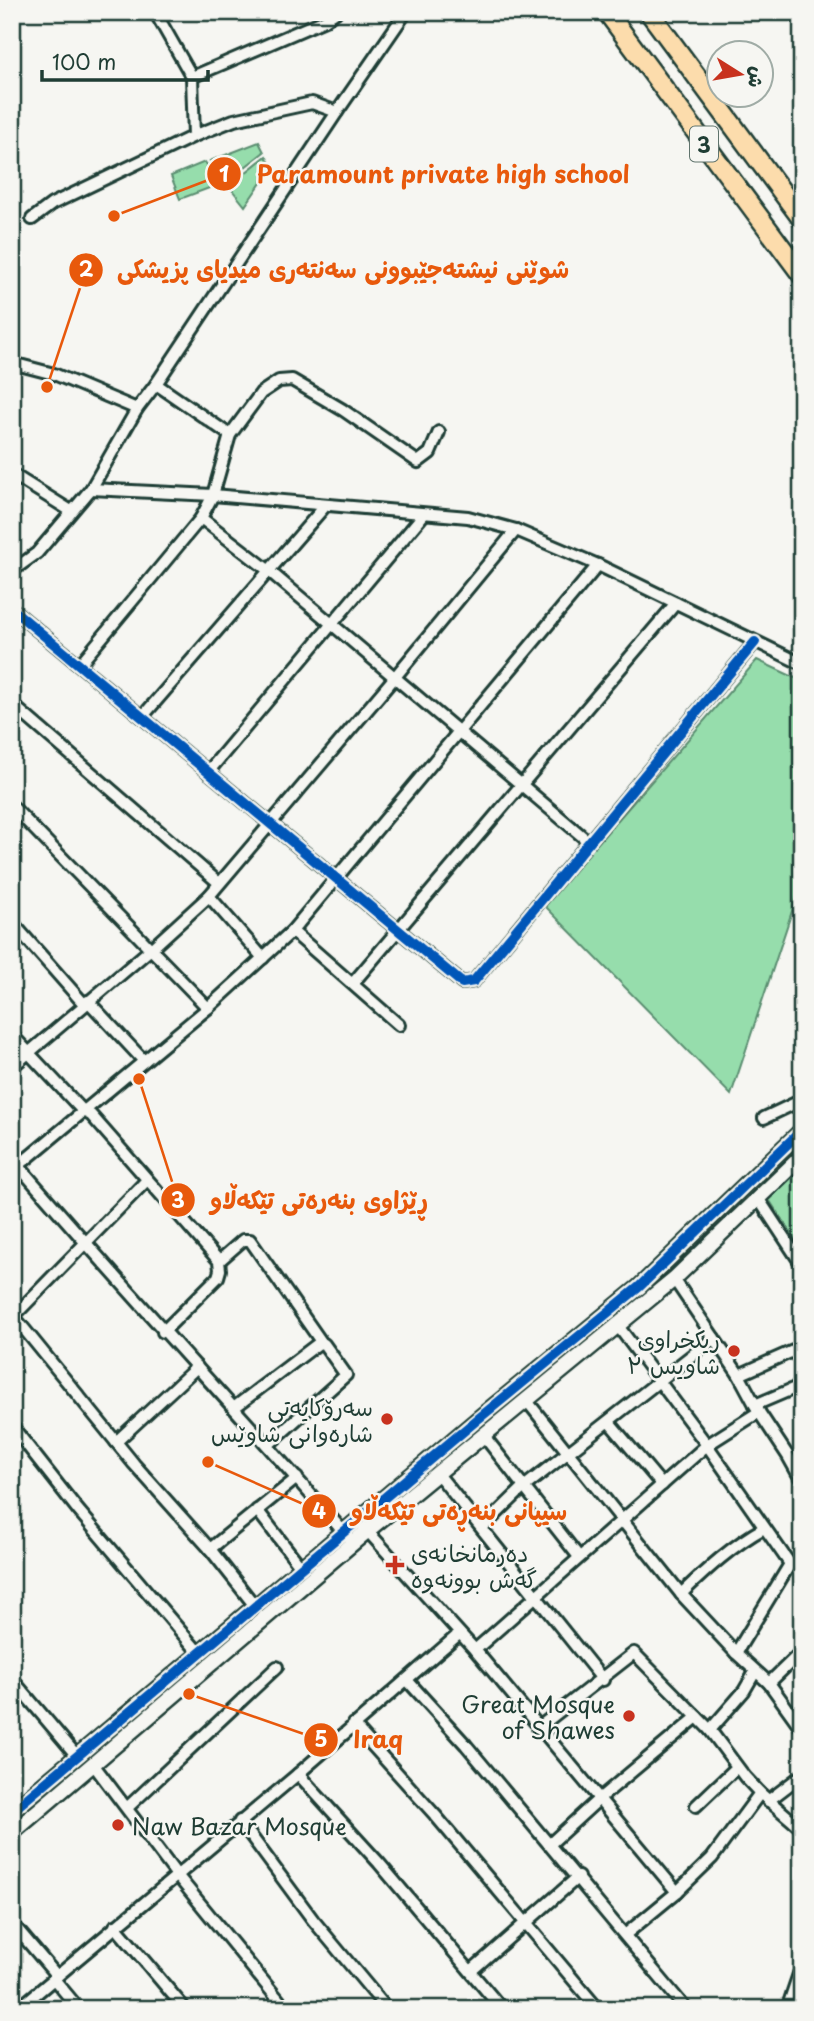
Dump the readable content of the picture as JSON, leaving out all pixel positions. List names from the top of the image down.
{
  "streets": {
    "highway": ["3"]
  },
  "places": {
    "other": [
      "Paramount private high school",
      "شوێنی نیشتەجێبوونی سەنتەری میدیای پزیشکی",
      "ڕێژاوی بنەرەتی تێکەڵاو",
      "ريكخراوى ۲ شاويس",
      "سەرۆکایەتی شارەوانی شاوێس",
      "سیپانی بنەڕەتی تێکەڵاو",
      "Iraq",
      "Great Mosque of Shawes",
      "Naw Bazar Mosque"
    ],
    "health": ["دەرمانخانەی گەش بوونەوە"]
  },
  "scale_bar": "100 m",
  "north": "right"
}
